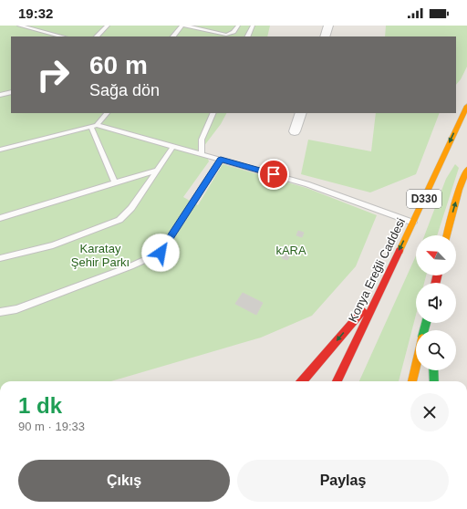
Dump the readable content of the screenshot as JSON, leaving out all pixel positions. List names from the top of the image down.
{
  "streets": {
    "highway": ["D330", "Konya Ereğli Caddesi"]
  },
  "crossings": [
    ["D330", "Konya Ereğli Caddesi"]
  ],
  "parks": ["Karatay Şehir Parkı", "kARA"],
  "north": "top left",
  "page": {
    "status": "19:32",
    "turn": ["60 m", "Sağa dön"],
    "heading": ["1 dk", "90 m · 19:33"],
    "buttons": ["Çıkış", "Paylaş"]
  }
}
